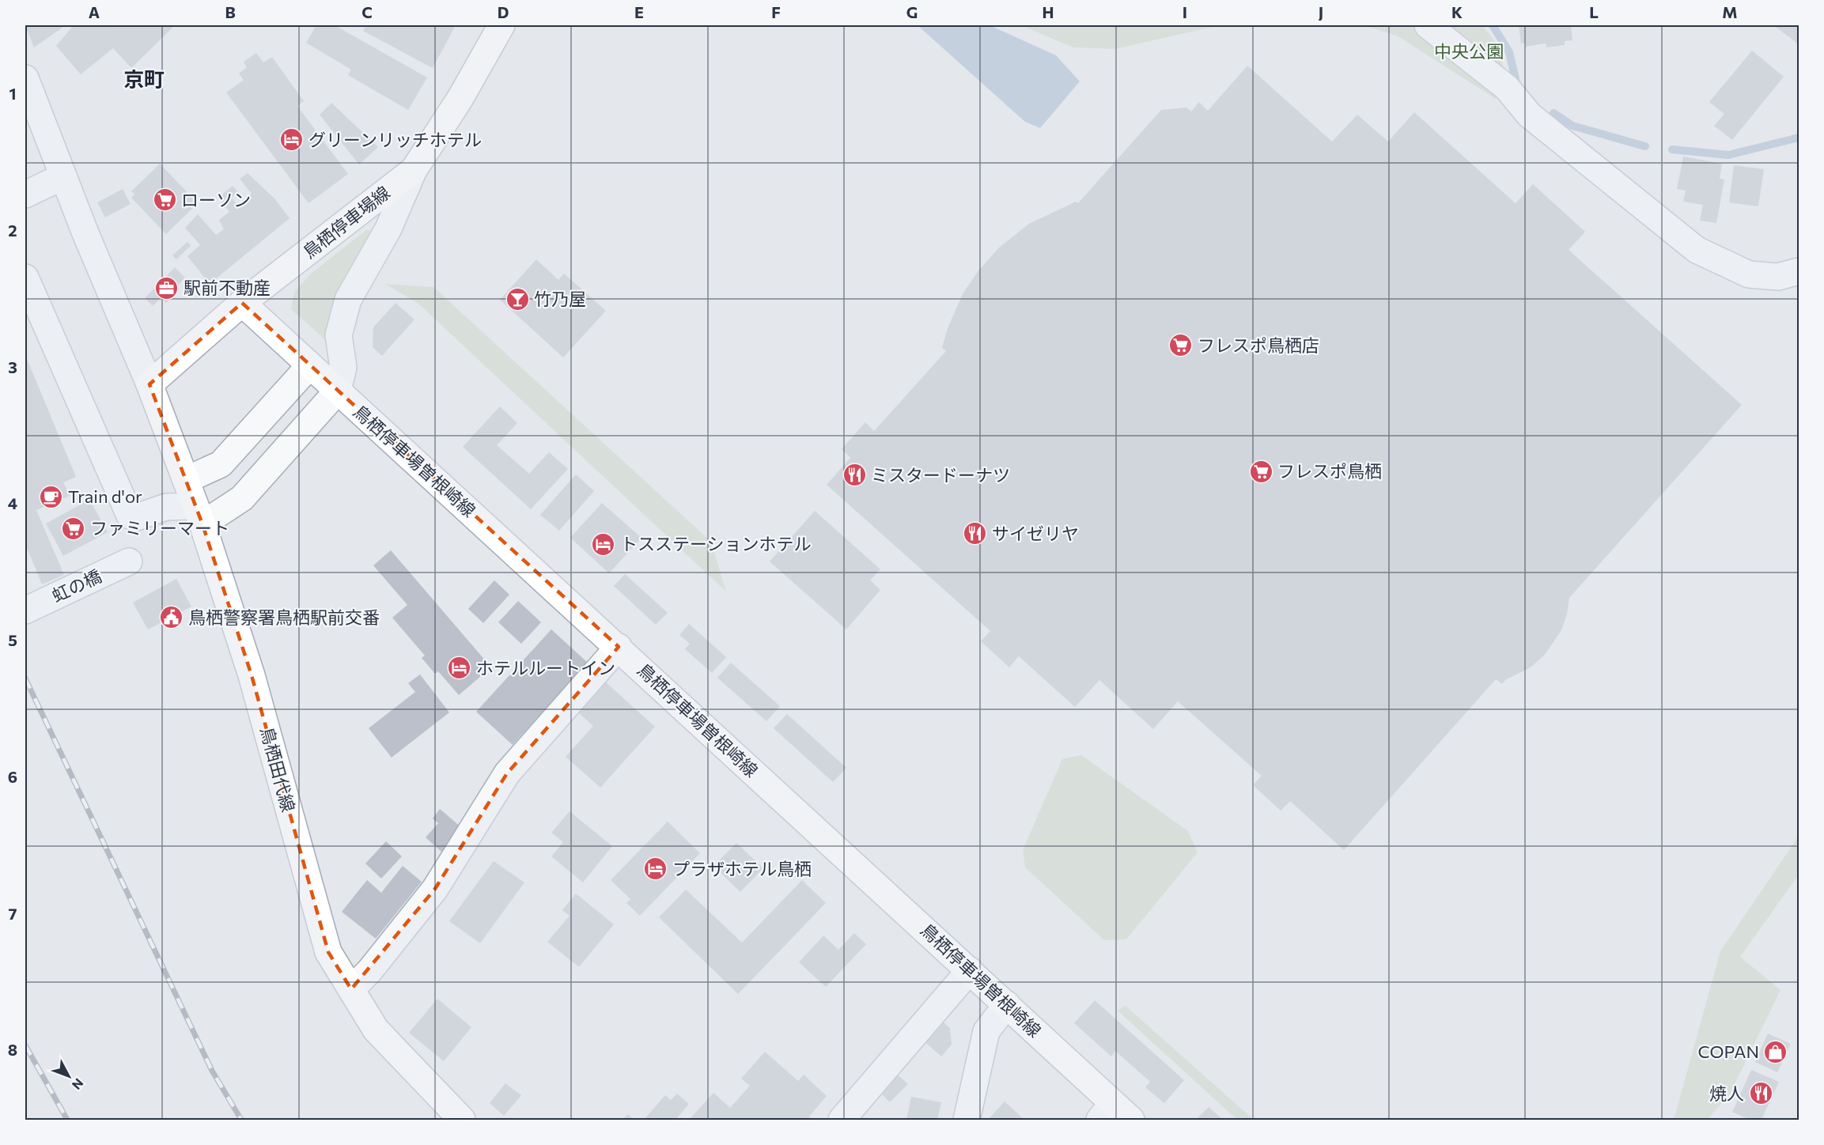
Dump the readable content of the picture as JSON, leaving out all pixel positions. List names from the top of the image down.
{
  "streets": {
    "main road": ["鳥栖停車場線", "鳥栖停車場曽根崎線", "鳥栖田代線"],
    "street": ["虹の橋"]
  },
  "crossings": [
    ["鳥栖停車場線", "鳥栖停車場曽根崎線"],
    ["鳥栖停車場線", "鳥栖田代線"]
  ],
  "districts": ["京町"],
  "parks": ["中央公園"],
  "places": {
    "hotel": [
      "グリーンリッチホテル",
      "トスステーションホテル",
      "ホテルルートイン",
      "プラザホテル鳥栖"
    ],
    "supermarket": [
      "ローソン",
      "フレスポ鳥栖店",
      "フレスポ鳥栖",
      "ファミリーマート"
    ],
    "office": ["駅前不動産"],
    "bar": ["竹乃屋"],
    "restaurant": ["ミスタードーナツ", "サイゼリヤ", "焼人"],
    "cafe": ["Train d'or"],
    "public building": ["鳥栖警察署鳥栖駅前交番"],
    "shop": ["COPAN"]
  },
  "north": "bottom right",
  "grid": {
    "columns": [
      "A",
      "B",
      "C",
      "D",
      "E",
      "F",
      "G",
      "H",
      "I",
      "J",
      "K",
      "L",
      "M"
    ],
    "rows": [
      "1",
      "2",
      "3",
      "4",
      "5",
      "6",
      "7",
      "8"
    ]
  }
}
